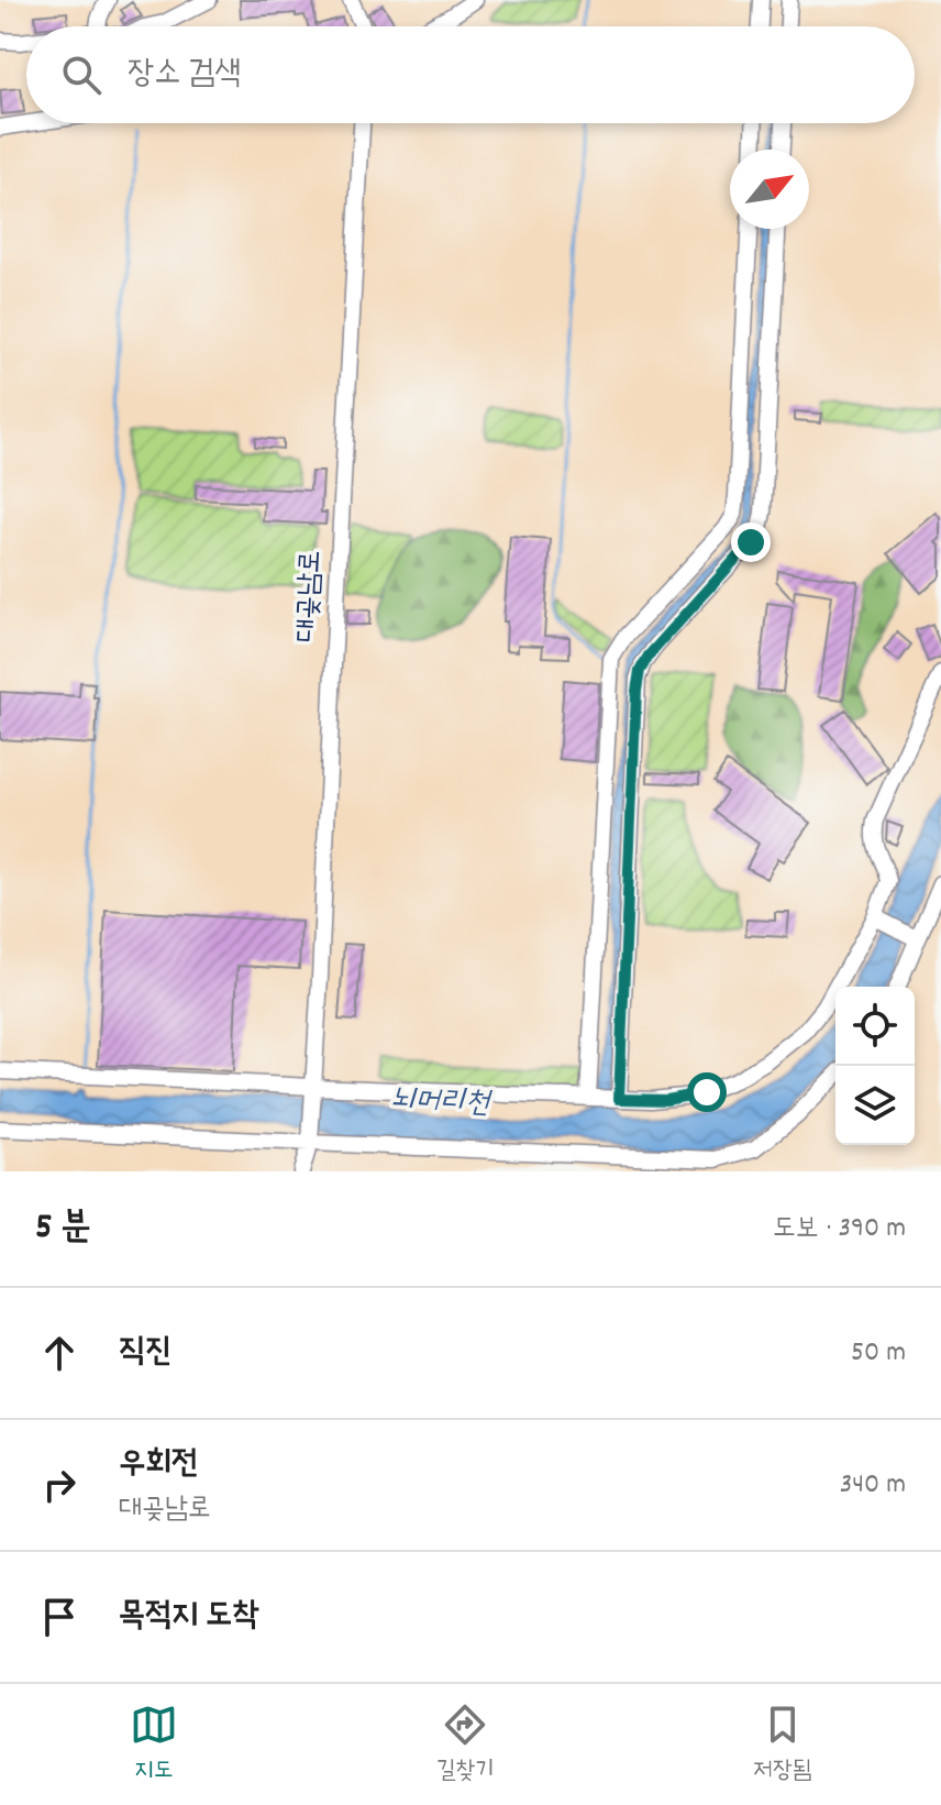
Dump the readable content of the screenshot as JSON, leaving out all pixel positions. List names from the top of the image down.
{
  "streets": {
    "street": ["대곶남로"]
  },
  "water": ["뇌머리천"],
  "north": "top right",
  "page": {
    "search": "장소 검색",
    "heading": ["5 분", "도보 · 390 m"],
    "list": [
      ["직진", "50 m"],
      ["우회전", "대곶남로", "340 m"],
      "목적지 도착"
    ],
    "nav": ["지도", "길찾기", "저장됨"]
  }
}
